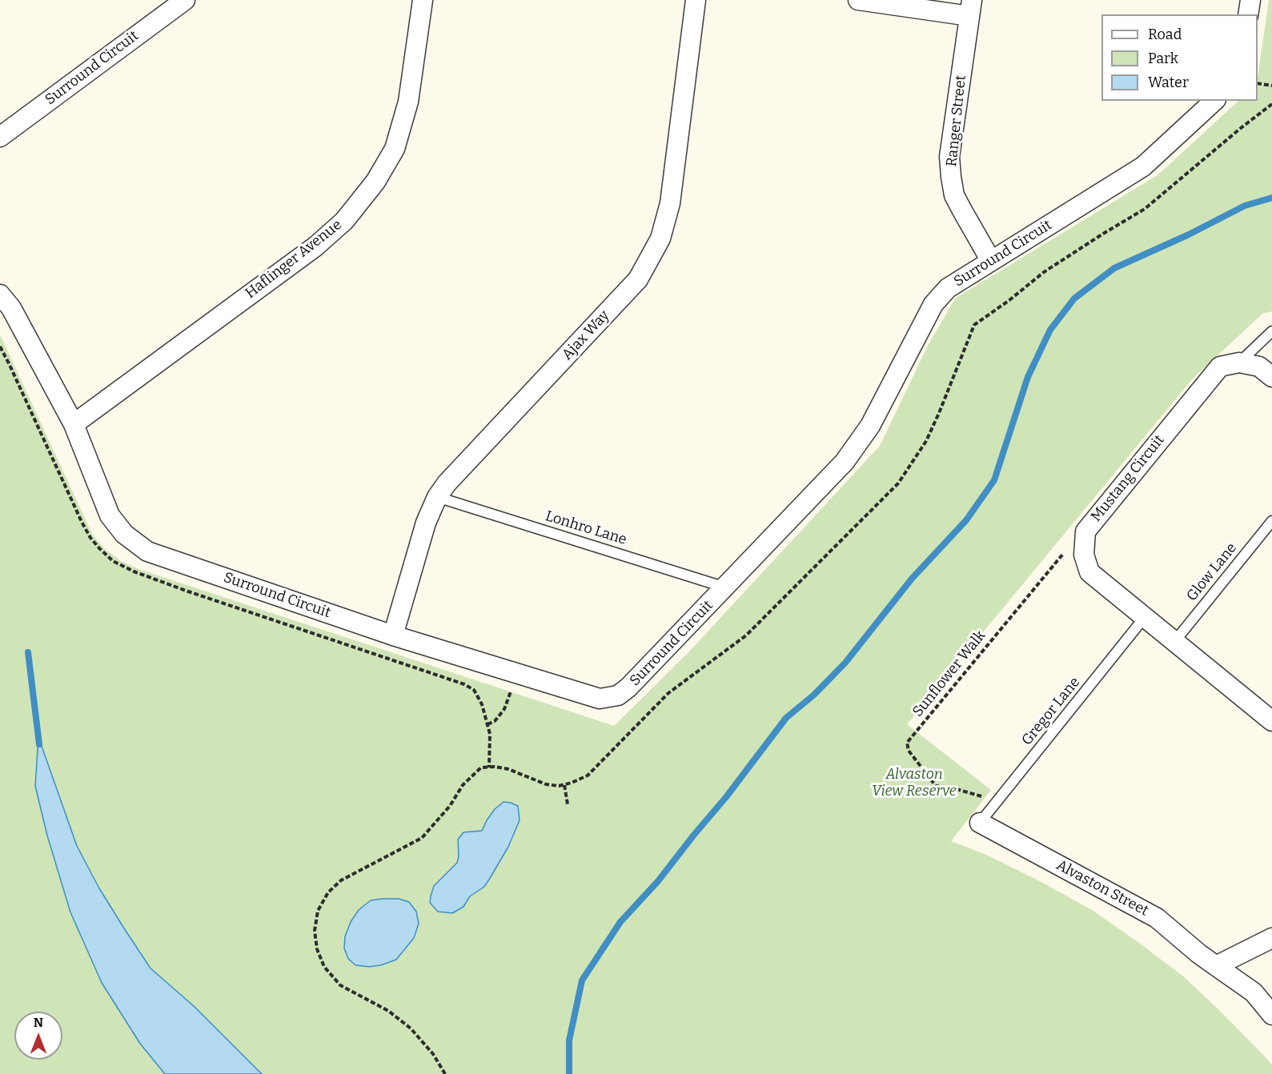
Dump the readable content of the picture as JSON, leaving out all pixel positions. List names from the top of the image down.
{
  "streets": {
    "street": [
      "Surround Circuit",
      "Ranger Street",
      "Haflinger Avenue",
      "Ajax Way",
      "Mustang Circuit",
      "Alvaston Street"
    ],
    "lane": ["Lonhro Lane", "Glow Lane", "Gregor Lane"],
    "path": ["Sunflower Walk"]
  },
  "crossings": [
    ["Surround Circuit", "Ranger Street"],
    ["Surround Circuit", "Haflinger Avenue"],
    ["Surround Circuit", "Ajax Way"],
    ["Surround Circuit", "Lonhro Lane"],
    ["Ajax Way", "Lonhro Lane"],
    ["Mustang Circuit", "Glow Lane"],
    ["Mustang Circuit", "Sunflower Walk"],
    ["Mustang Circuit", "Gregor Lane"],
    ["Sunflower Walk", "Gregor Lane"],
    ["Gregor Lane", "Alvaston Street"]
  ],
  "parks": ["Alvaston View Reserve"],
  "legend": ["Road", "Park", "Water"],
  "north": "top"
}
